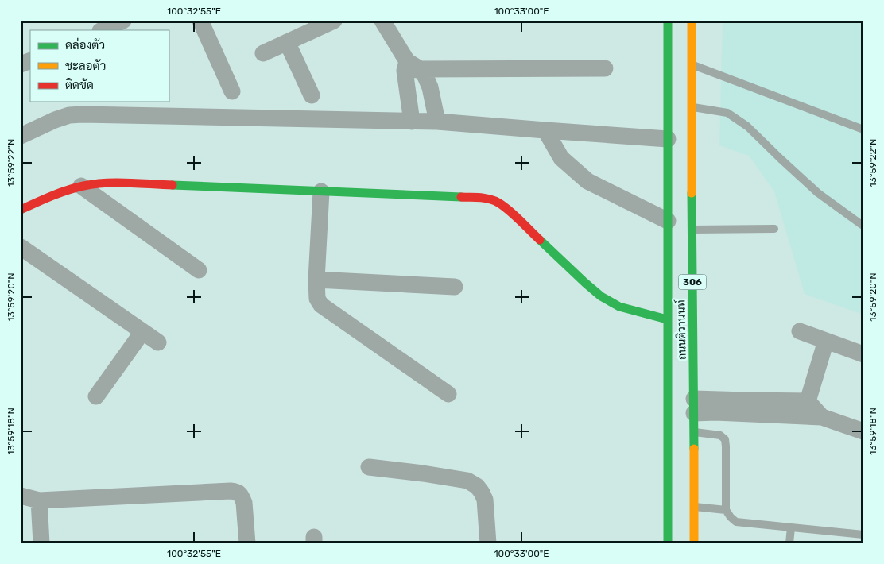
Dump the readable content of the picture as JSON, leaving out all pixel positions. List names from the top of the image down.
{
  "streets": {
    "main road": ["306", "ถนนติวานนท์"]
  },
  "legend": ["คล่องตัว", "ชะลอตัว", "ติดขัด"],
  "coordinates": [
    "100°32'55\"E",
    "100°33'00\"E",
    "13°59'22\"N",
    "13°59'20\"N",
    "13°59'18\"N"
  ]
}
